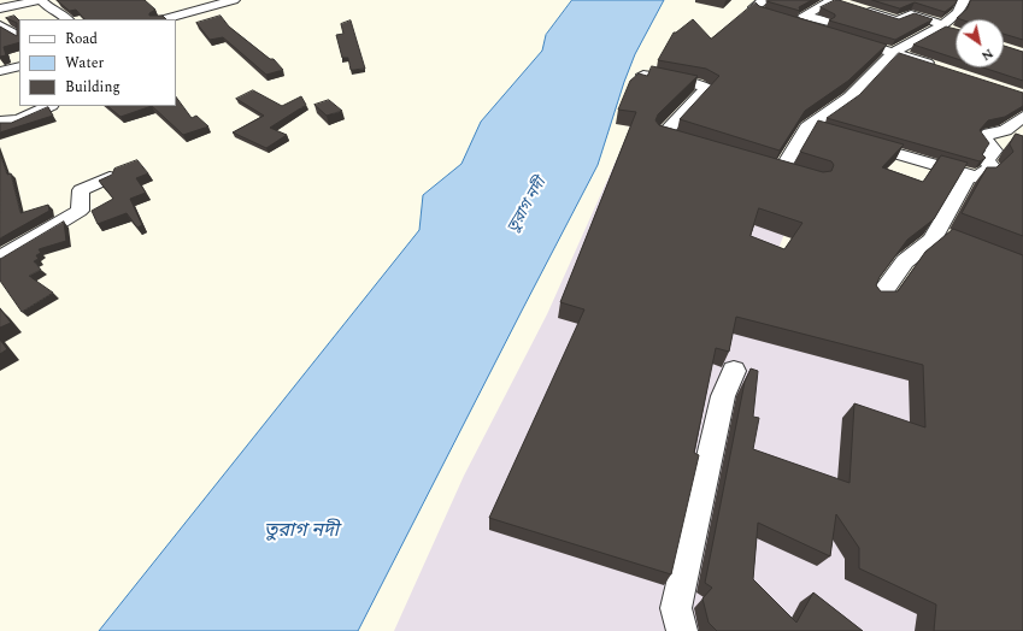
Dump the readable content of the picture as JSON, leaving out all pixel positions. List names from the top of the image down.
{
  "water": ["তুরাগ নদী"],
  "legend": ["Road", "Water", "Building"],
  "north": "bottom right"
}
